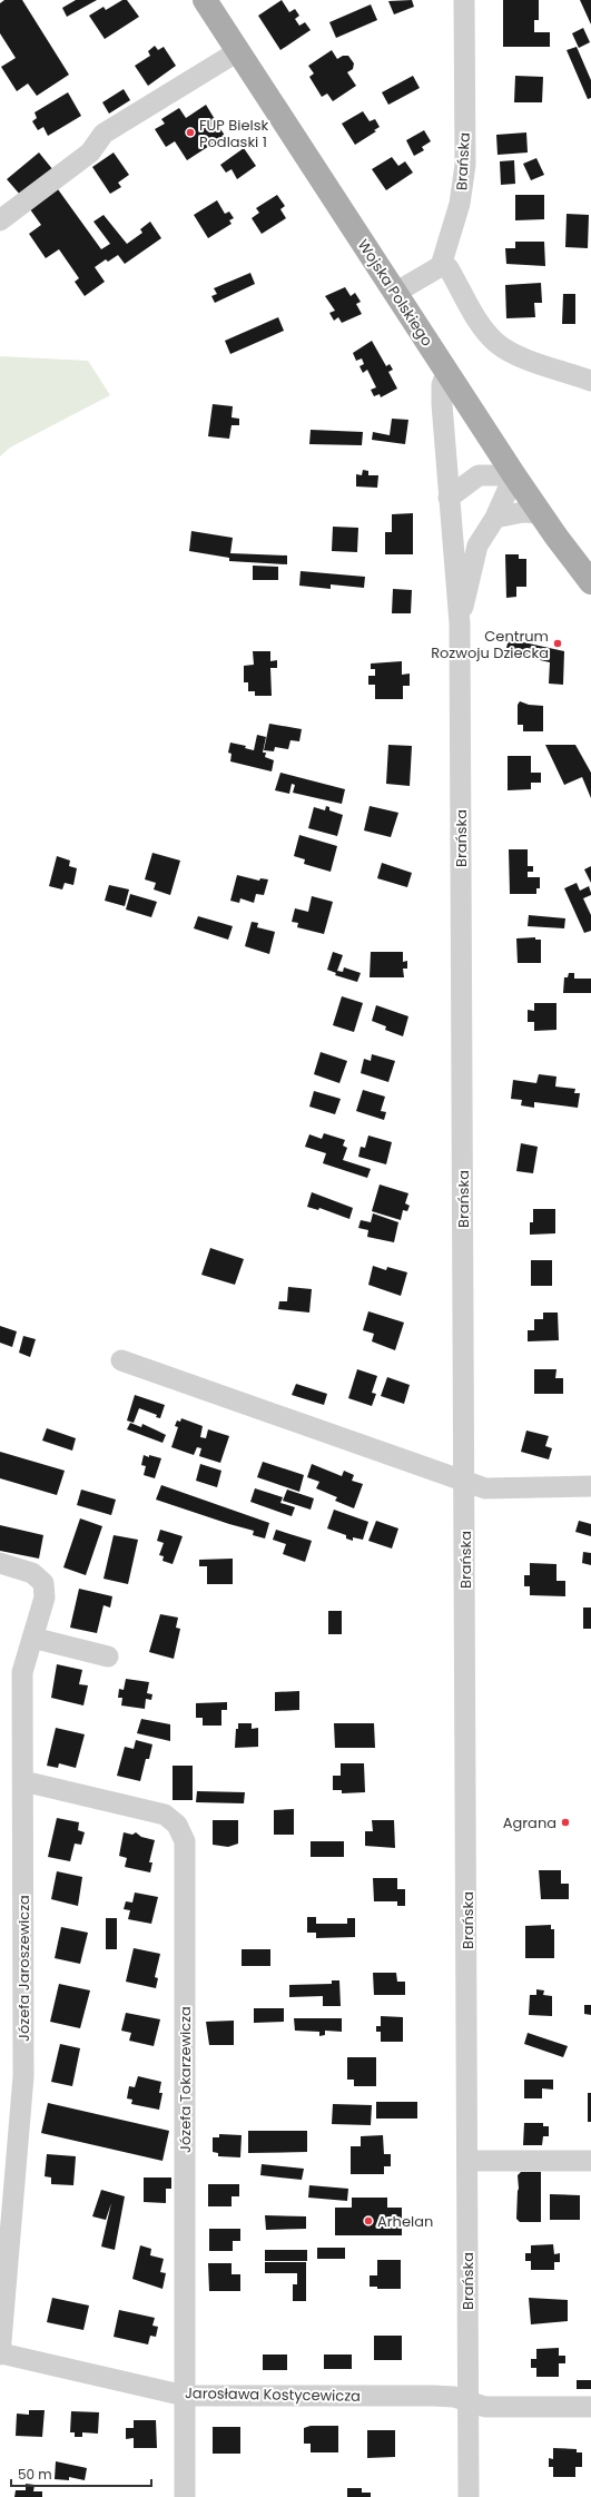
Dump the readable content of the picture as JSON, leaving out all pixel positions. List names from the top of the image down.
{
  "streets": {
    "main road": ["Wojska Polskiego"],
    "street": [
      "Brańska",
      "Józefa Jaroszewicza",
      "Józefa Tokarzewicza",
      "Jarosława Kostycewicza"
    ]
  },
  "crossings": [
    ["Brańska", "Wojska Polskiego"],
    ["Brańska", "Jarosława Kostycewicza"],
    ["Józefa Jaroszewicza", "Józefa Tokarzewicza"],
    ["Józefa Jaroszewicza", "Jarosława Kostycewicza"],
    ["Józefa Tokarzewicza", "Jarosława Kostycewicza"]
  ],
  "places": [
    "FUP Bielsk Podlaski 1",
    "Centrum Rozwoju Dziecka",
    "Agrana",
    "Arhelan"
  ],
  "scale_bar": "50 m"
}
